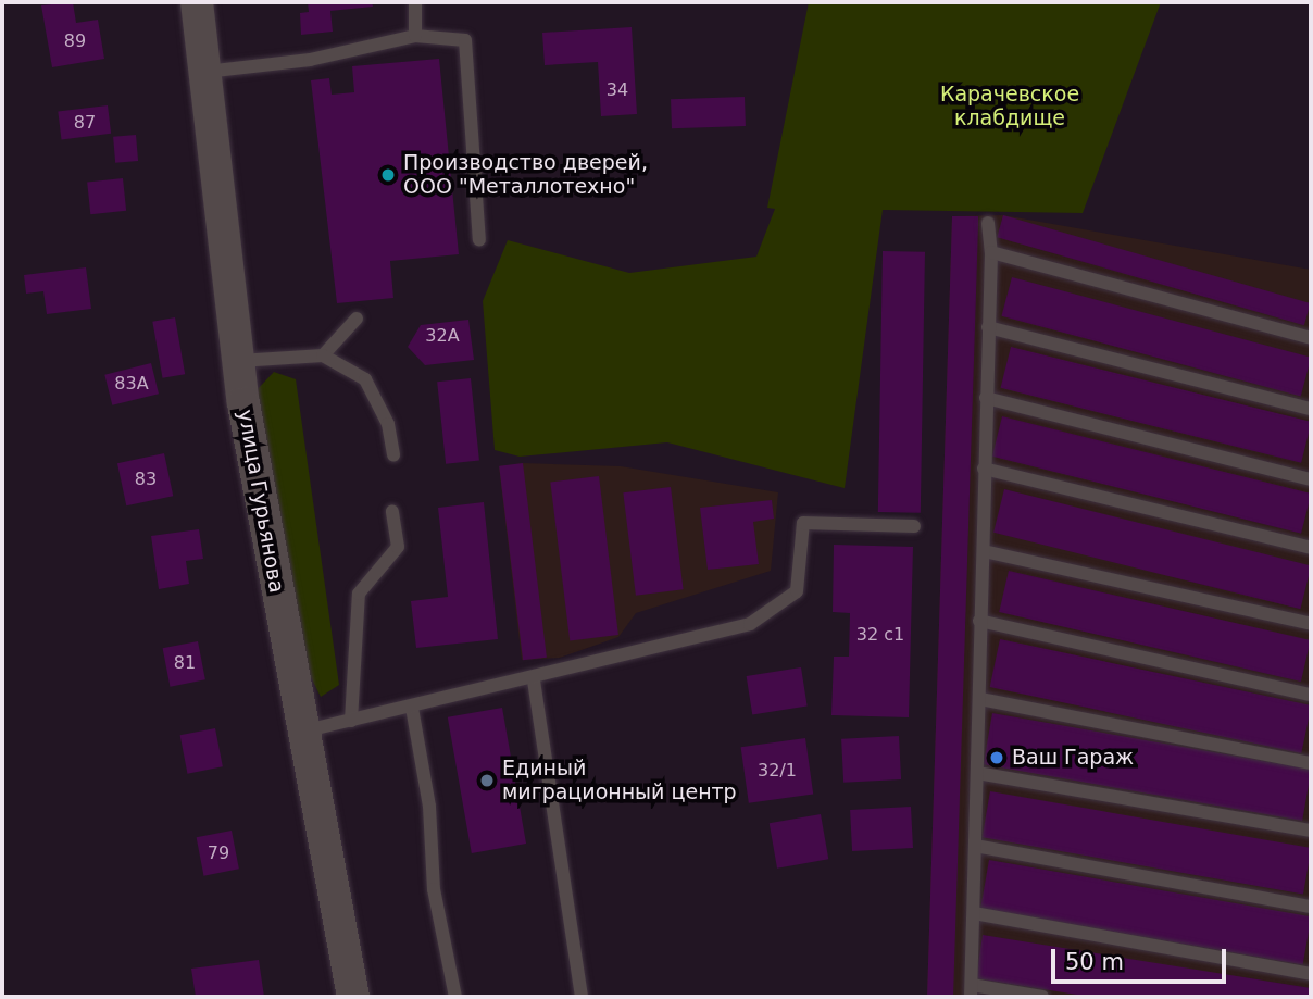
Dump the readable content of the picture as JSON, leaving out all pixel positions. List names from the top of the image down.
{
  "streets": {
    "street": ["улица Гурьянова"]
  },
  "parks": ["Карачевское клабдище"],
  "places": ["Производство дверей, ООО \"Металлотехно\"", "Ваш Гараж", "Единый миграционный центр"],
  "house_numbers": [
    "89",
    "34",
    "87",
    "32А",
    "83А",
    "83",
    "32 с1",
    "81",
    "32/1",
    "79"
  ],
  "scale_bar": "50 m"
}
